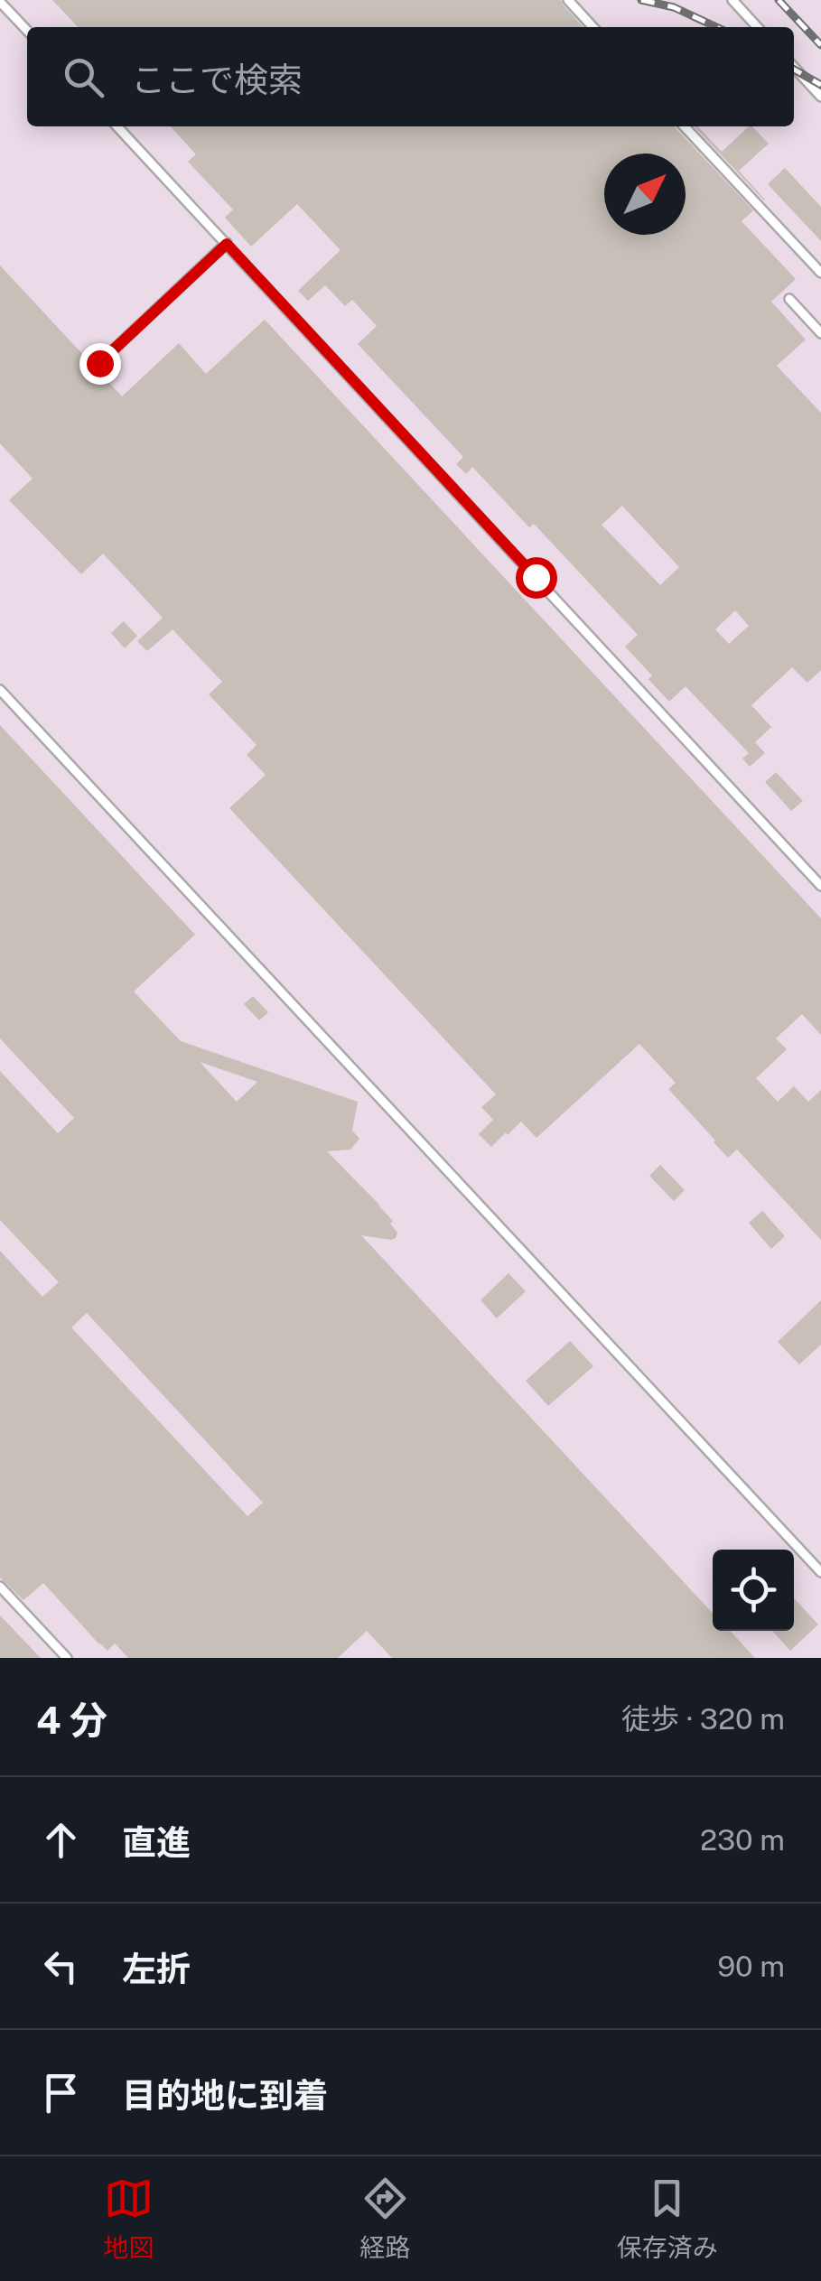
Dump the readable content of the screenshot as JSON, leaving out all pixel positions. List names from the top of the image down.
{
  "north": "top right",
  "page": {
    "search": "ここで検索",
    "heading": ["4 分", "徒歩 · 320 m"],
    "list": [
      ["直進", "230 m"],
      ["左折", "90 m"],
      "目的地に到着"
    ],
    "nav": ["地図", "経路", "保存済み"]
  }
}
